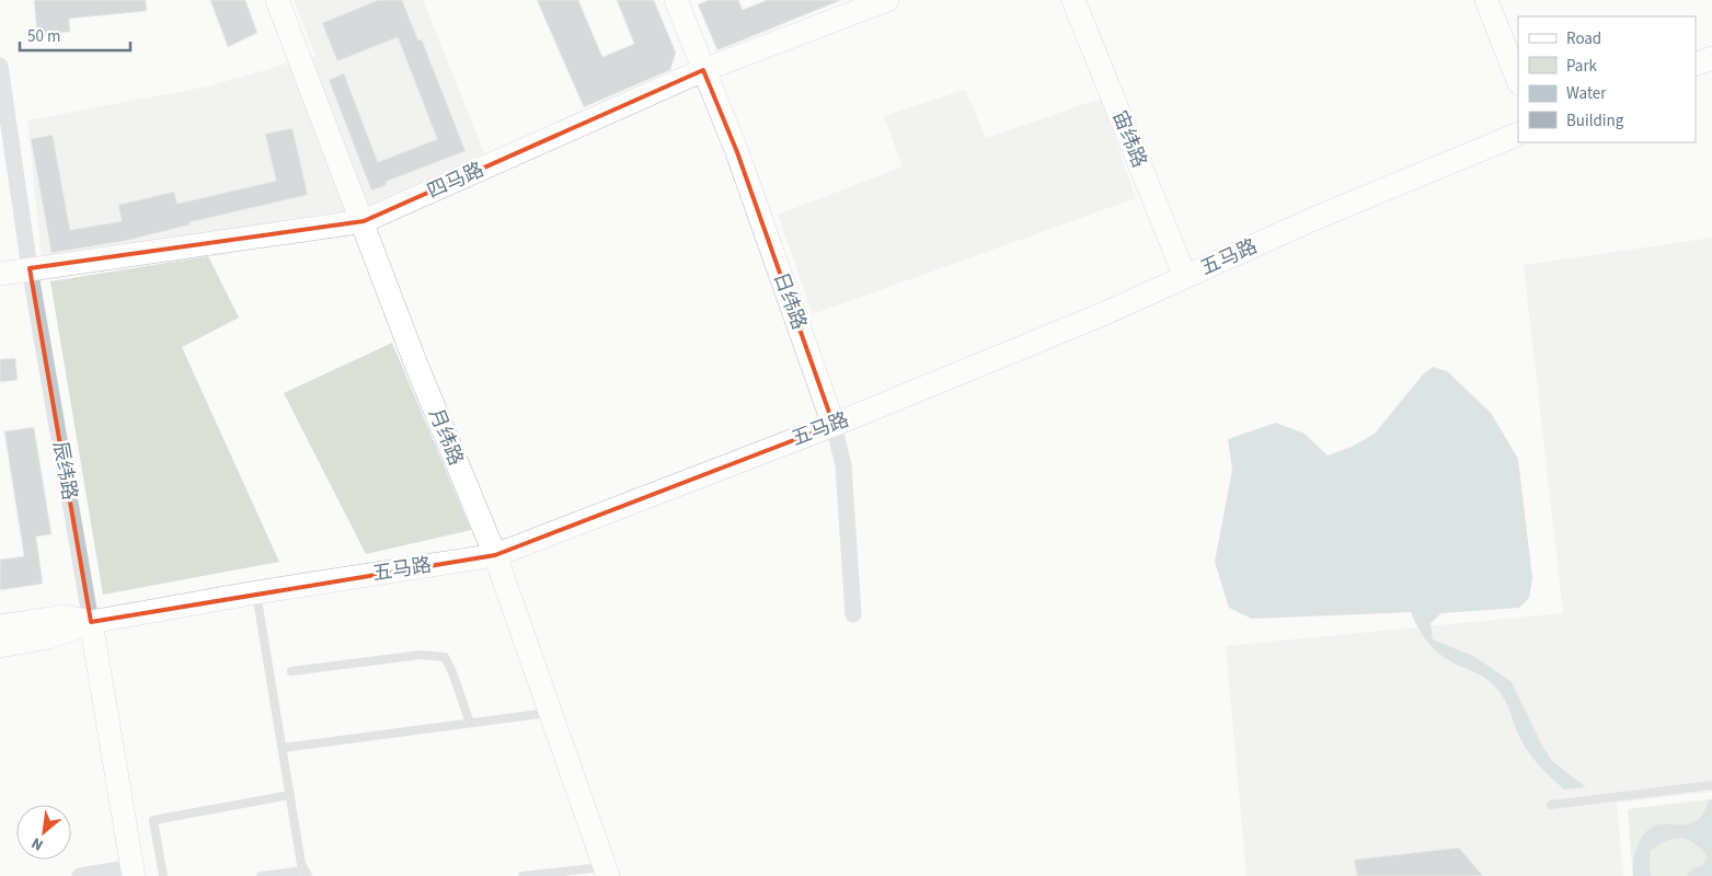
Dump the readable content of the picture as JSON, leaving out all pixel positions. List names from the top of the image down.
{
  "streets": {
    "street": [
      "宙纬路",
      "四马路",
      "五马路",
      "日纬路",
      "月纬路",
      "辰纬路"
    ]
  },
  "crossings": [
    ["宙纬路", "五马路"],
    ["四马路", "日纬路"],
    ["四马路", "月纬路"],
    ["四马路", "辰纬路"],
    ["五马路", "日纬路"],
    ["五马路", "月纬路"],
    ["五马路", "辰纬路"]
  ],
  "legend": [
    "Road",
    "Park",
    "Water",
    "Building"
  ],
  "scale_bar": "50 m",
  "north": "bottom left"
}
